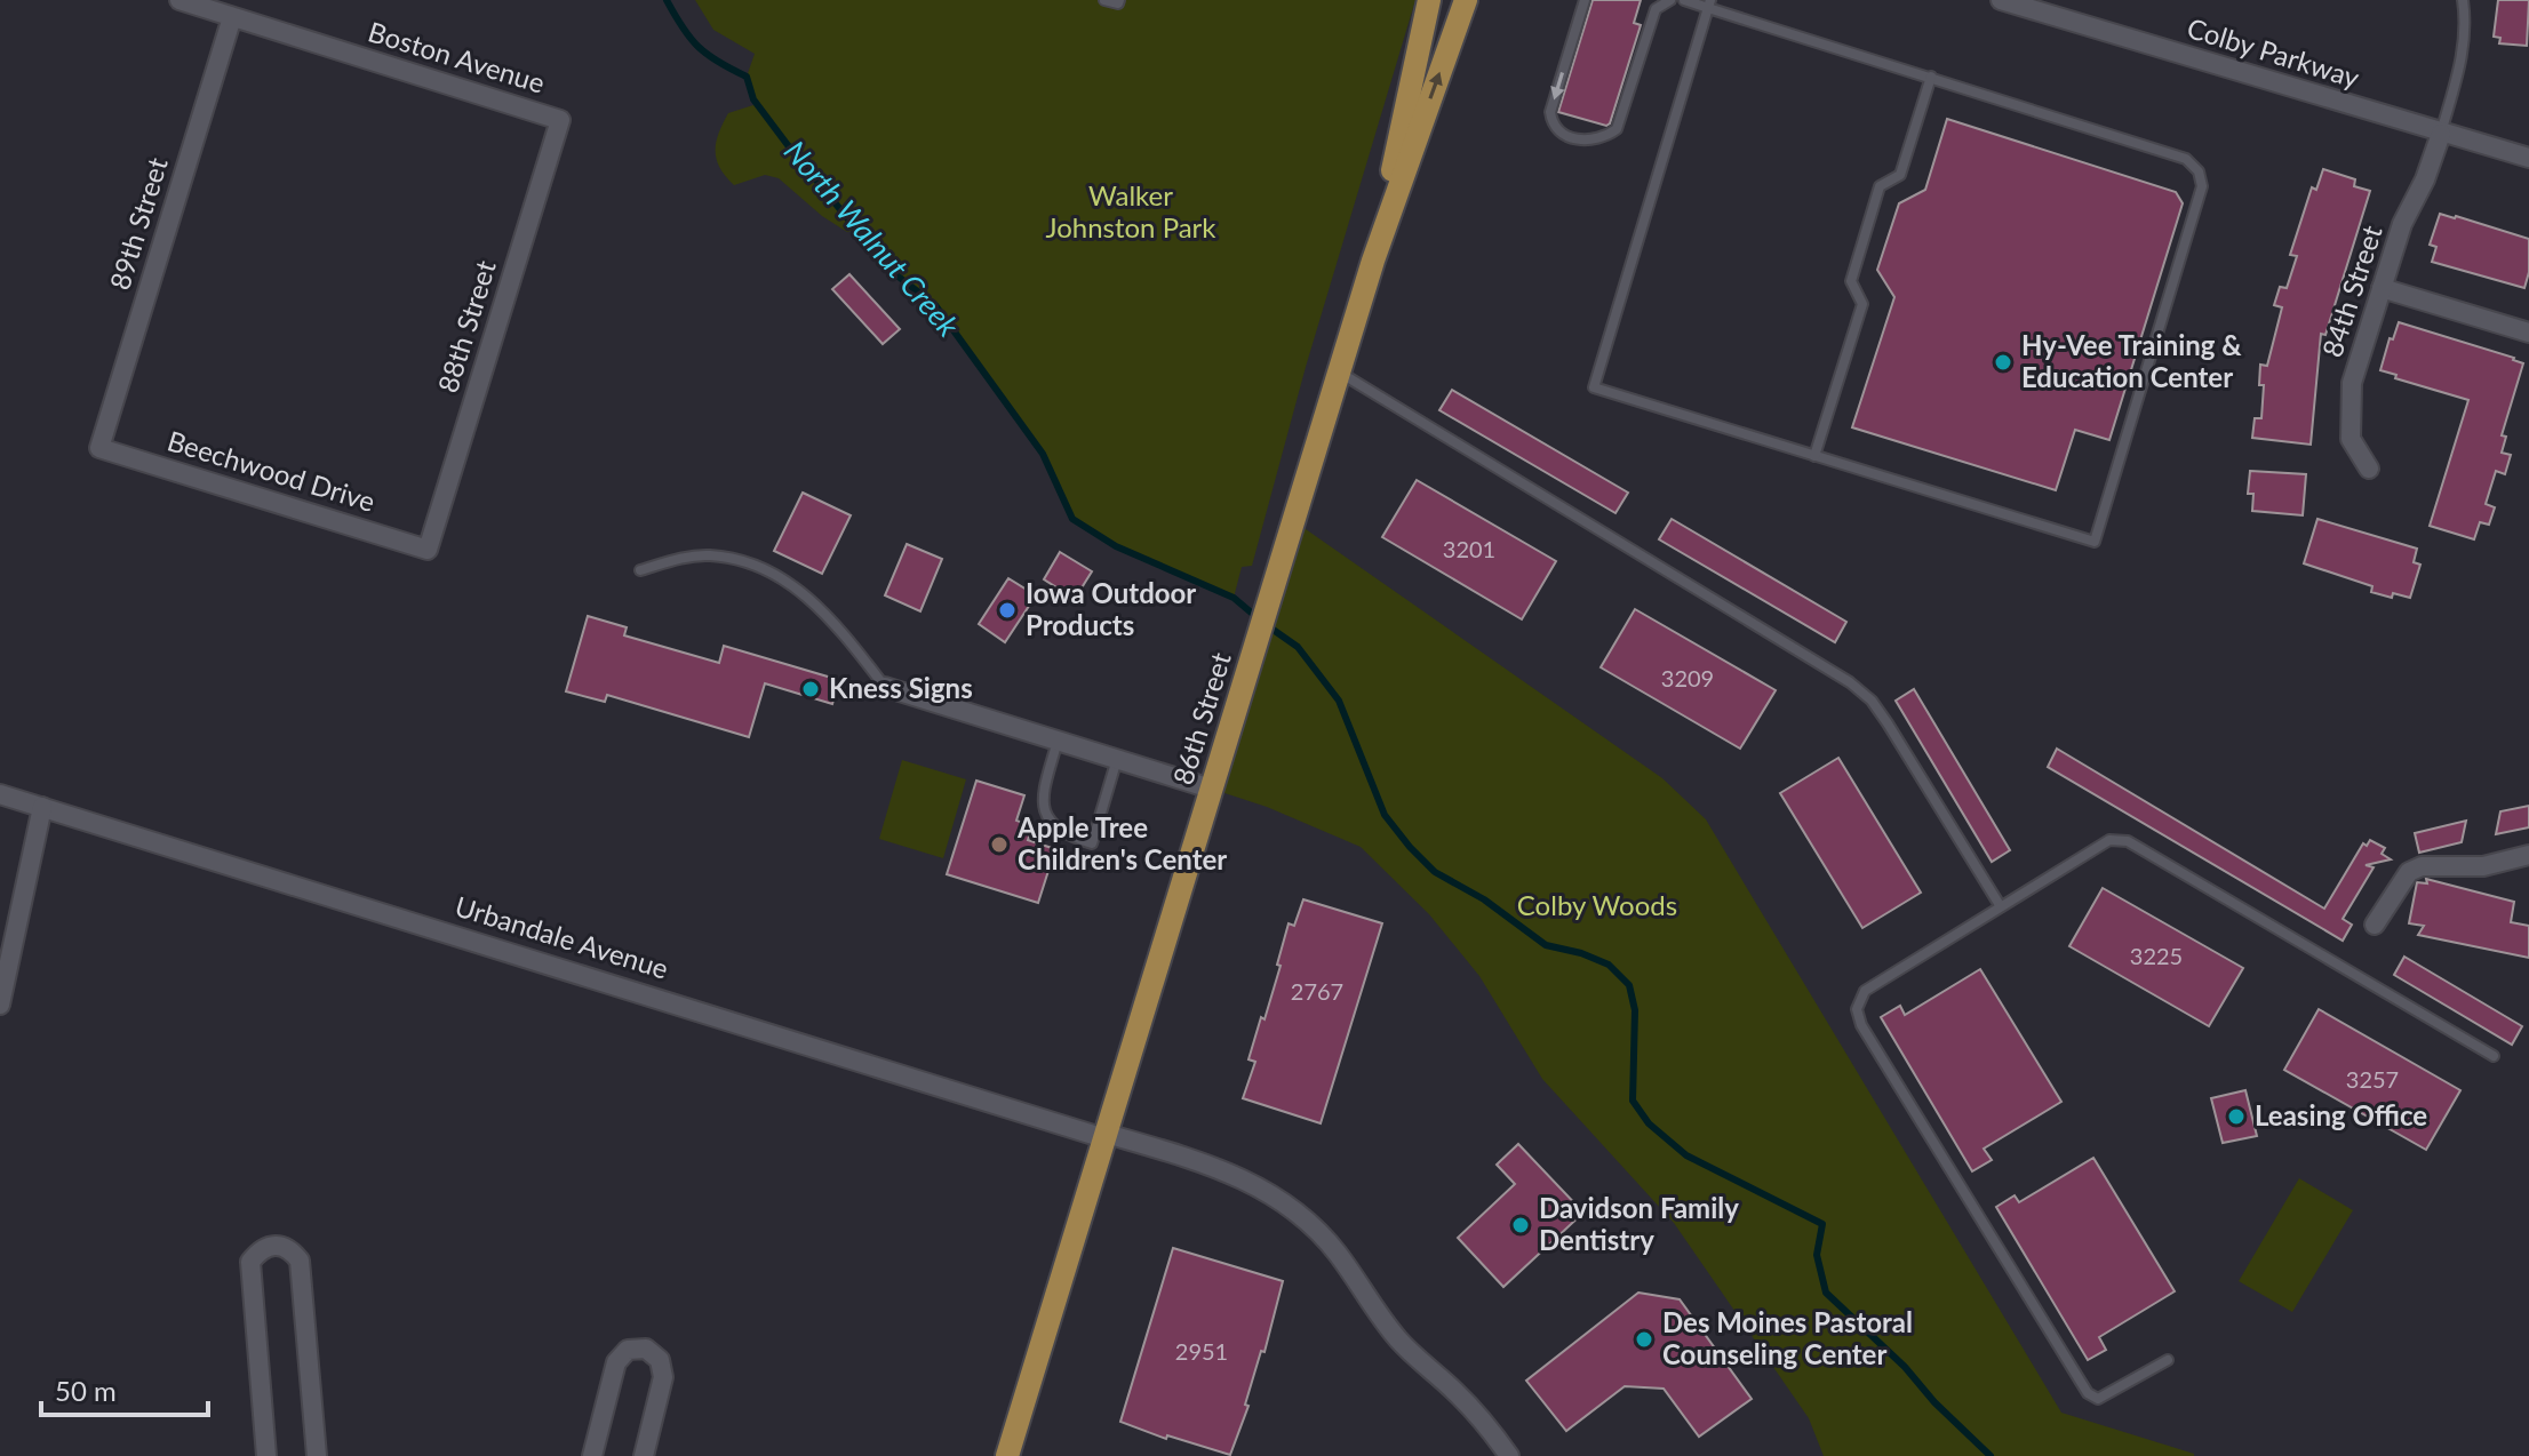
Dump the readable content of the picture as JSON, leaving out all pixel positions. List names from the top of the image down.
{
  "streets": {
    "main road": ["86th Street"],
    "street": [
      "Colby Parkway",
      "Boston Avenue",
      "89th Street",
      "84th Street",
      "88th Street",
      "Beechwood Drive",
      "Urbandale Avenue"
    ]
  },
  "crossings": [
    ["Colby Parkway", "84th Street"],
    ["Boston Avenue", "89th Street"],
    ["Boston Avenue", "88th Street"],
    ["89th Street", "Beechwood Drive"],
    ["88th Street", "Beechwood Drive"],
    ["86th Street", "Urbandale Avenue"]
  ],
  "water": ["North Walnut Creek"],
  "parks": ["Walker Johnston Park", "Colby Woods"],
  "places": [
    "Hy-Vee Training & Education Center",
    "Iowa Outdoor Products",
    "Kness Signs",
    "Apple Tree Children's Center",
    "Leasing Office",
    "Davidson Family Dentistry",
    "Des Moines Pastoral Counseling Center"
  ],
  "house_numbers": [
    "3201",
    "3209",
    "3225",
    "2767",
    "3257",
    "2951"
  ],
  "scale_bar": "50 m"
}
